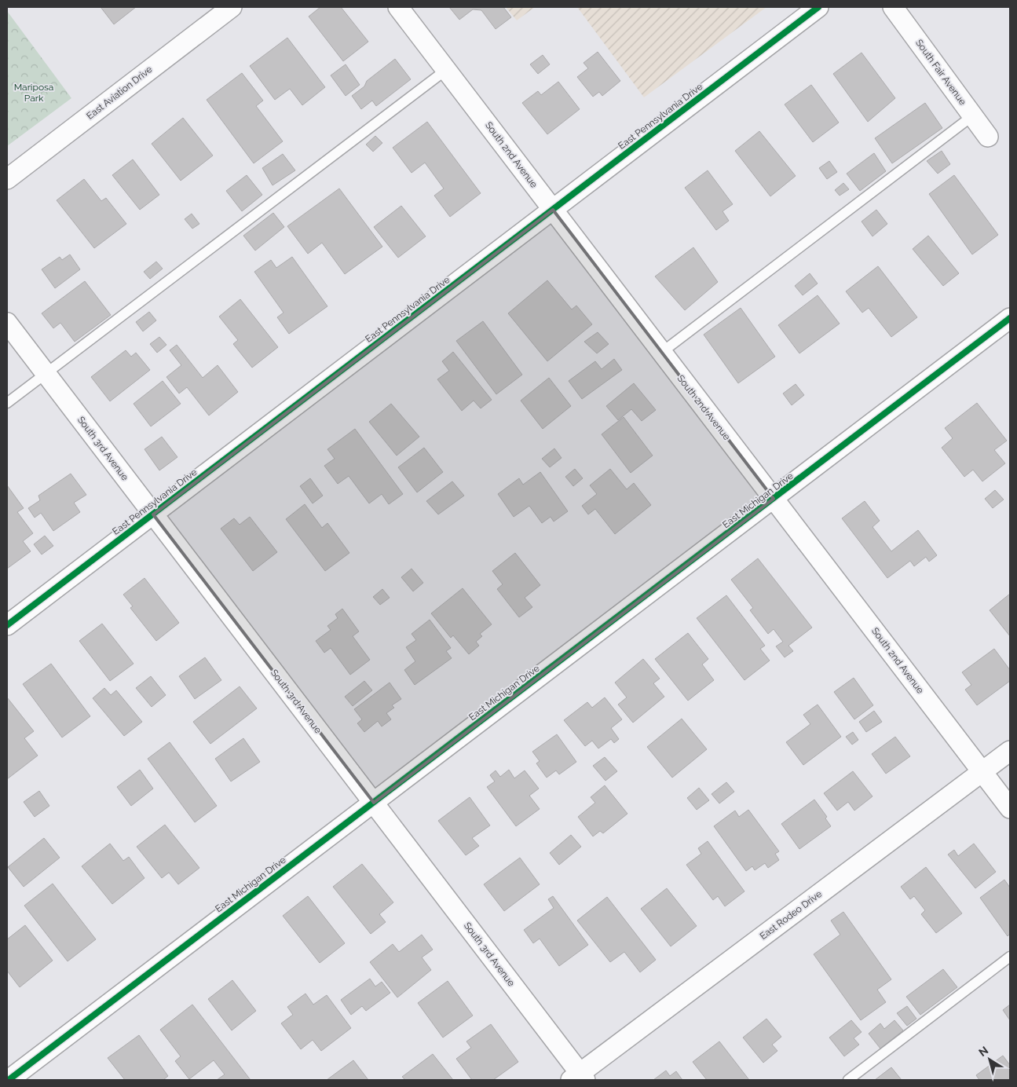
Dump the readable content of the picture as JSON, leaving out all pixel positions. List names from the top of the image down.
{
  "streets": {
    "street": [
      "South Fair Avenue",
      "East Aviation Drive",
      "East Pennsylvania Drive",
      "South 2nd Avenue",
      "South 3rd Avenue",
      "East Michigan Drive",
      "East Rodeo Drive"
    ]
  },
  "crossings": [
    ["East Pennsylvania Drive", "South 2nd Avenue"],
    ["East Pennsylvania Drive", "South 3rd Avenue"],
    ["South 2nd Avenue", "East Michigan Drive"],
    ["South 2nd Avenue", "East Rodeo Drive"],
    ["South 3rd Avenue", "East Michigan Drive"],
    ["South 3rd Avenue", "East Rodeo Drive"]
  ],
  "parks": ["Mariposa Park"],
  "north": "top left"
}
